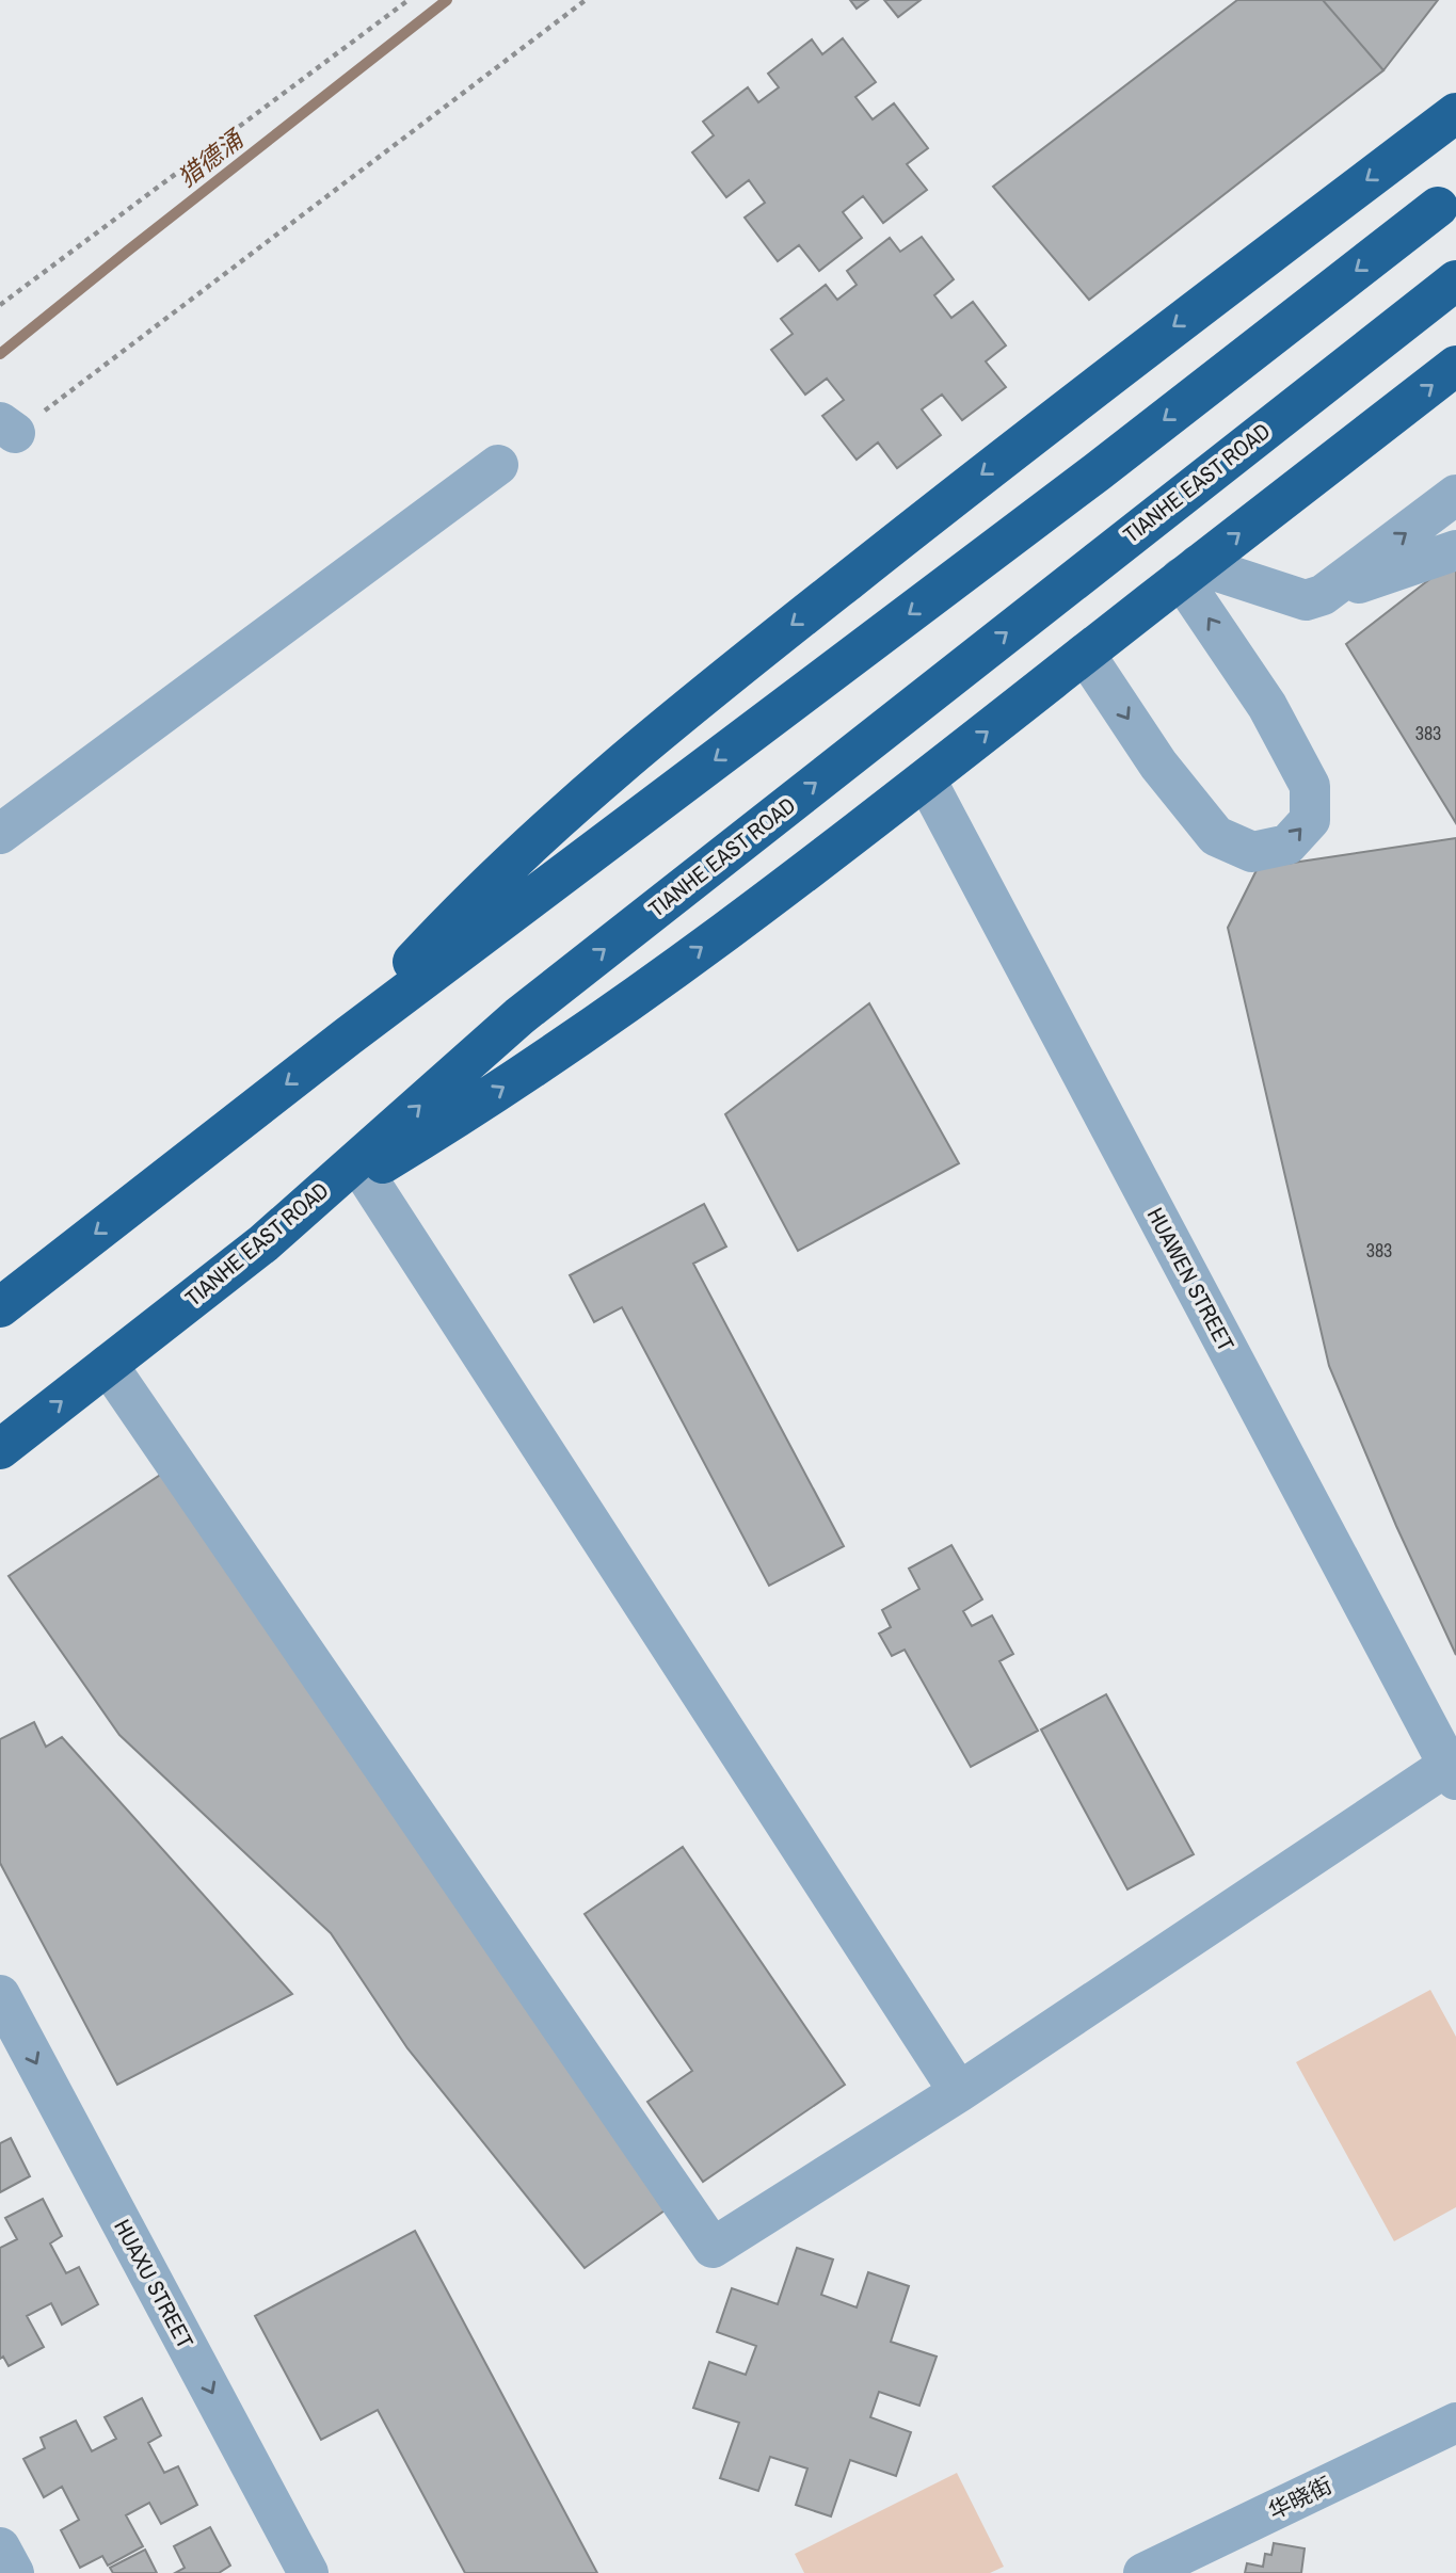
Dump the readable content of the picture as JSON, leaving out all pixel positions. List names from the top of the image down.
{
  "streets": {
    "highway": ["TIANHE EAST ROAD"],
    "street": ["HUAWEN STREET", "HUAXU STREET", "华晓街"]
  },
  "one_way": ["HUAXU STREET"],
  "water": ["猎德涌"],
  "house_numbers": ["383", "383"]
}
